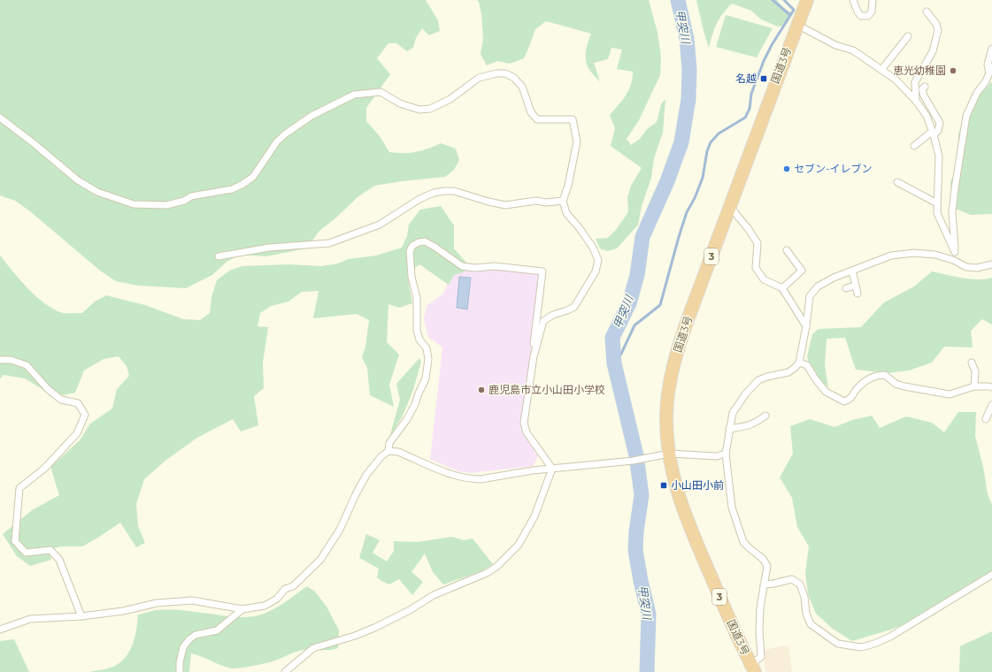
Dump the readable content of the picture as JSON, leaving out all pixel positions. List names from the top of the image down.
{
  "streets": {
    "highway": ["国道3号", "3"]
  },
  "water": ["甲突川"],
  "places": {
    "other": ["恵光幼稚園", "セブン-イレブン", "鹿児島市立小山田小学校"],
    "transit": ["名越", "小山田小前"]
  }
}
